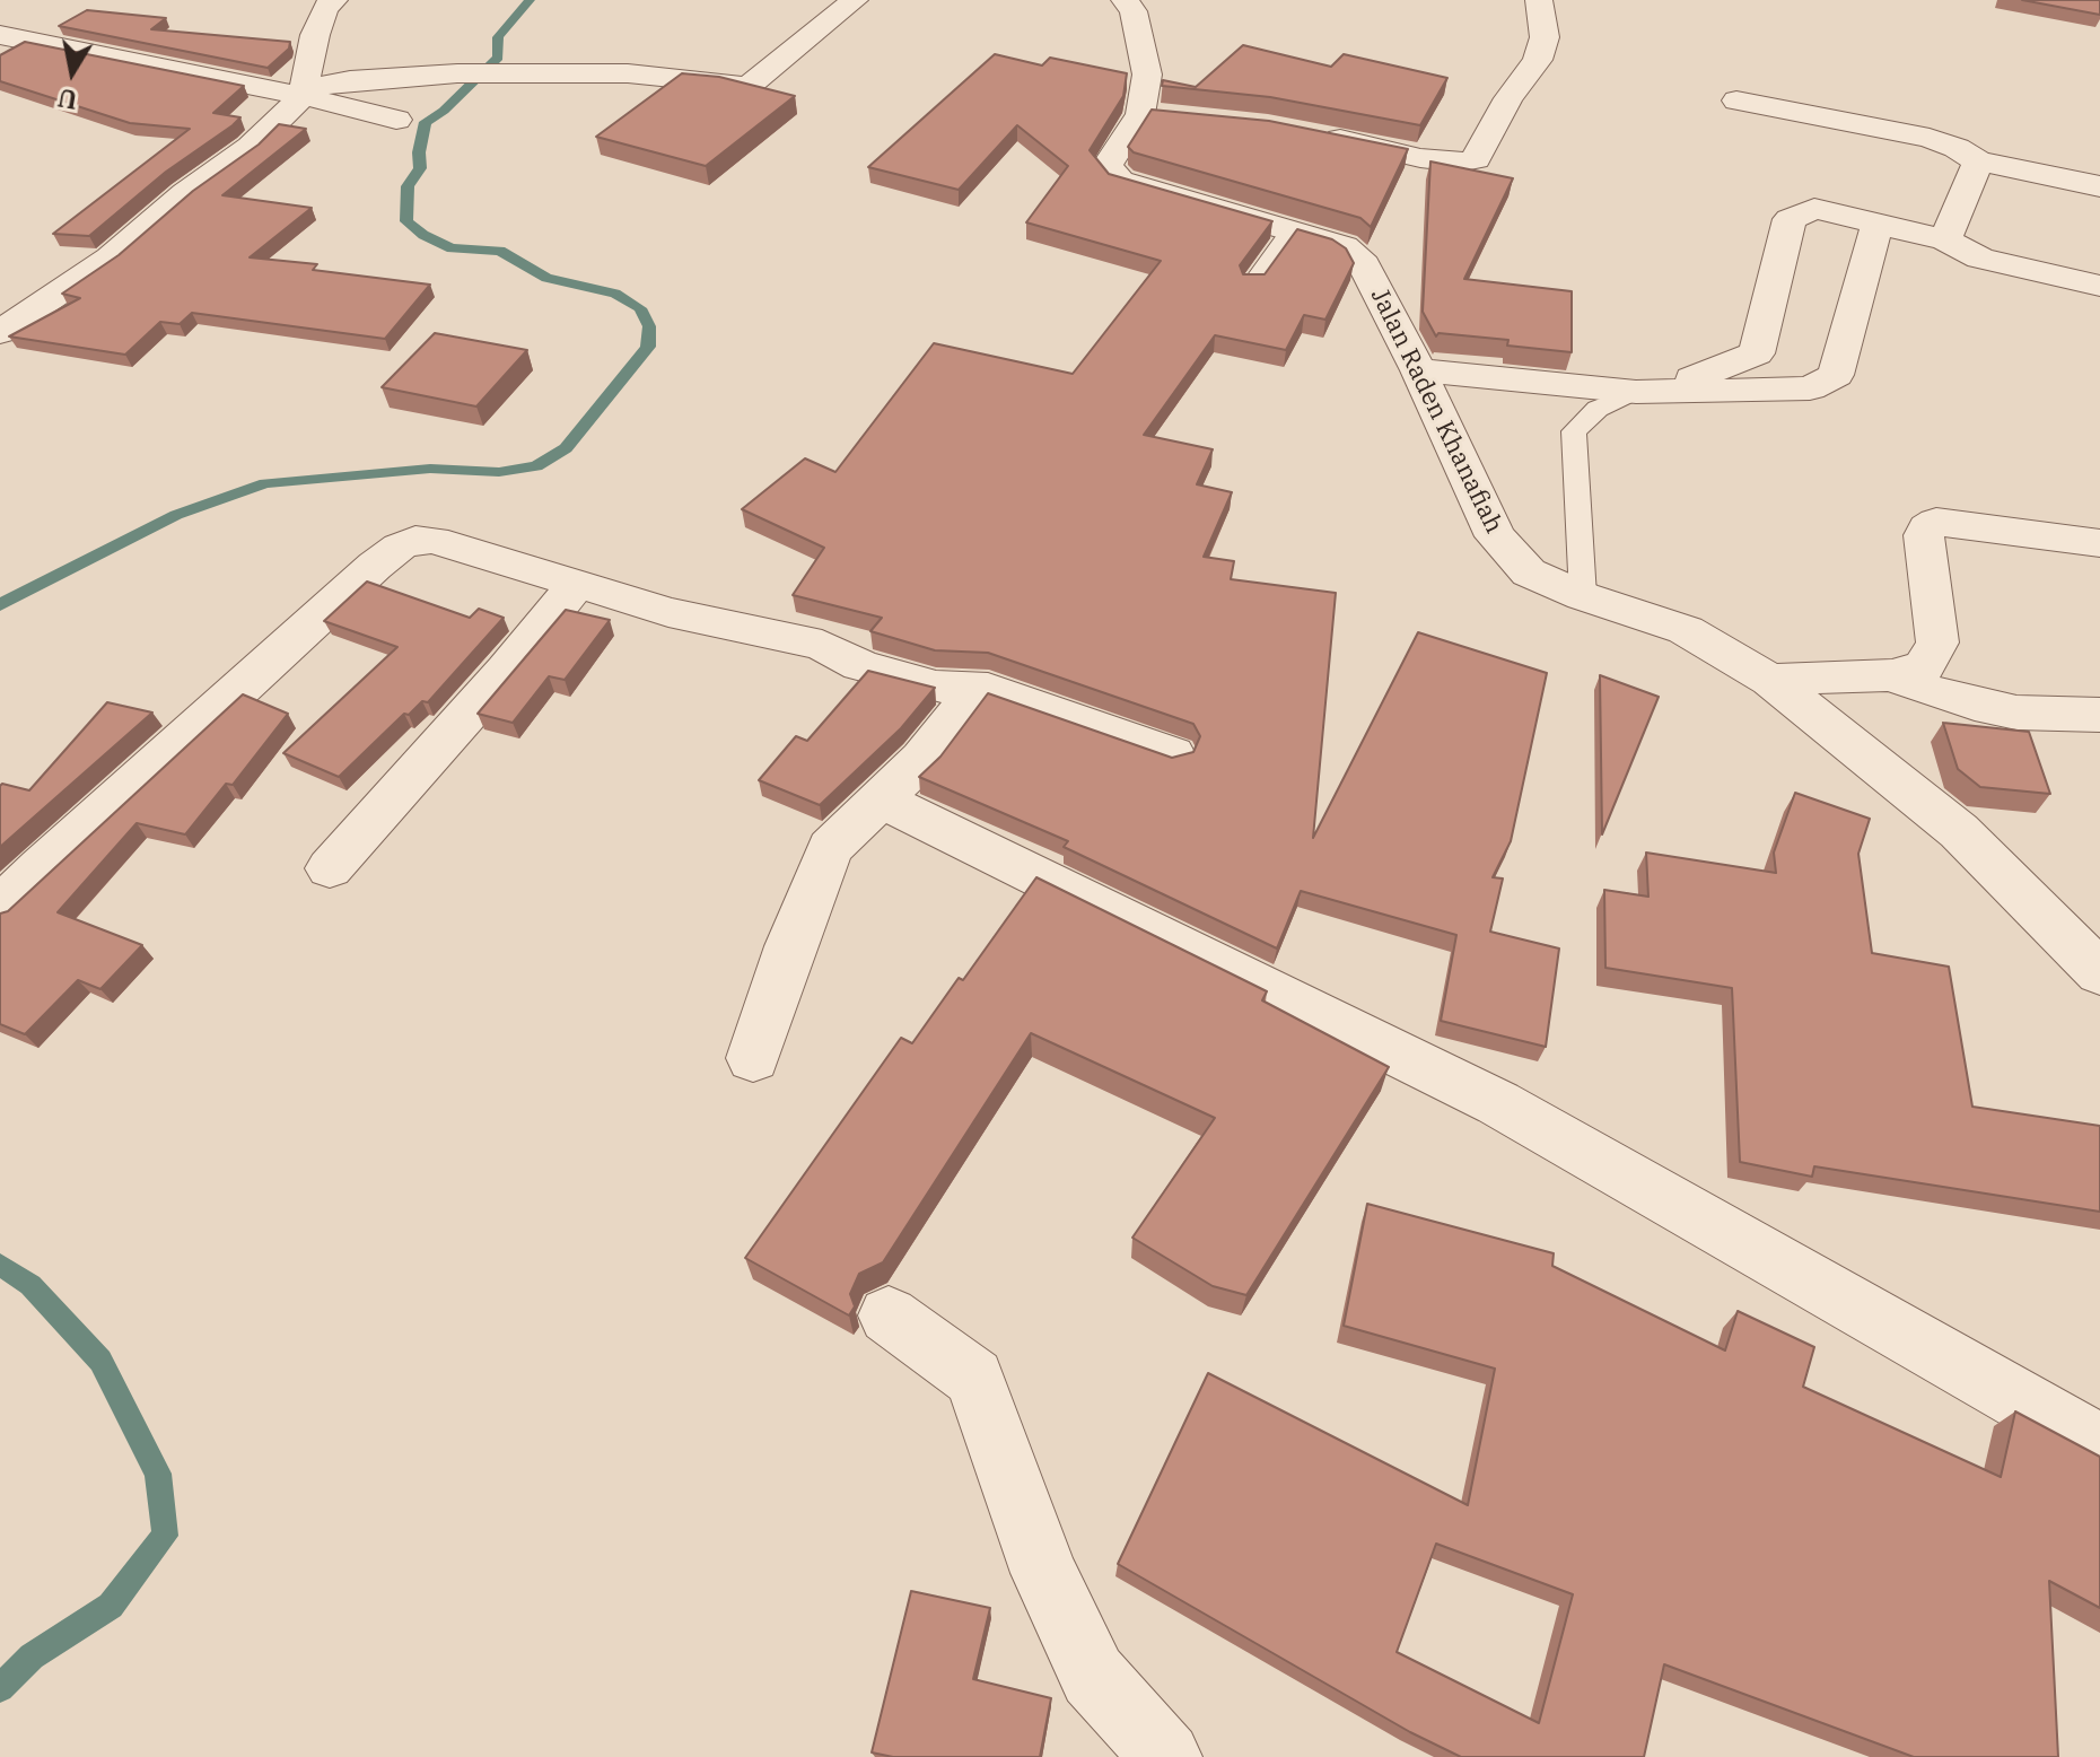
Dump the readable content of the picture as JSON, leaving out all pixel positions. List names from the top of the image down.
{
  "streets": {
    "street": ["Jalan Raden Khanafiah"]
  },
  "north": "bottom"
}
